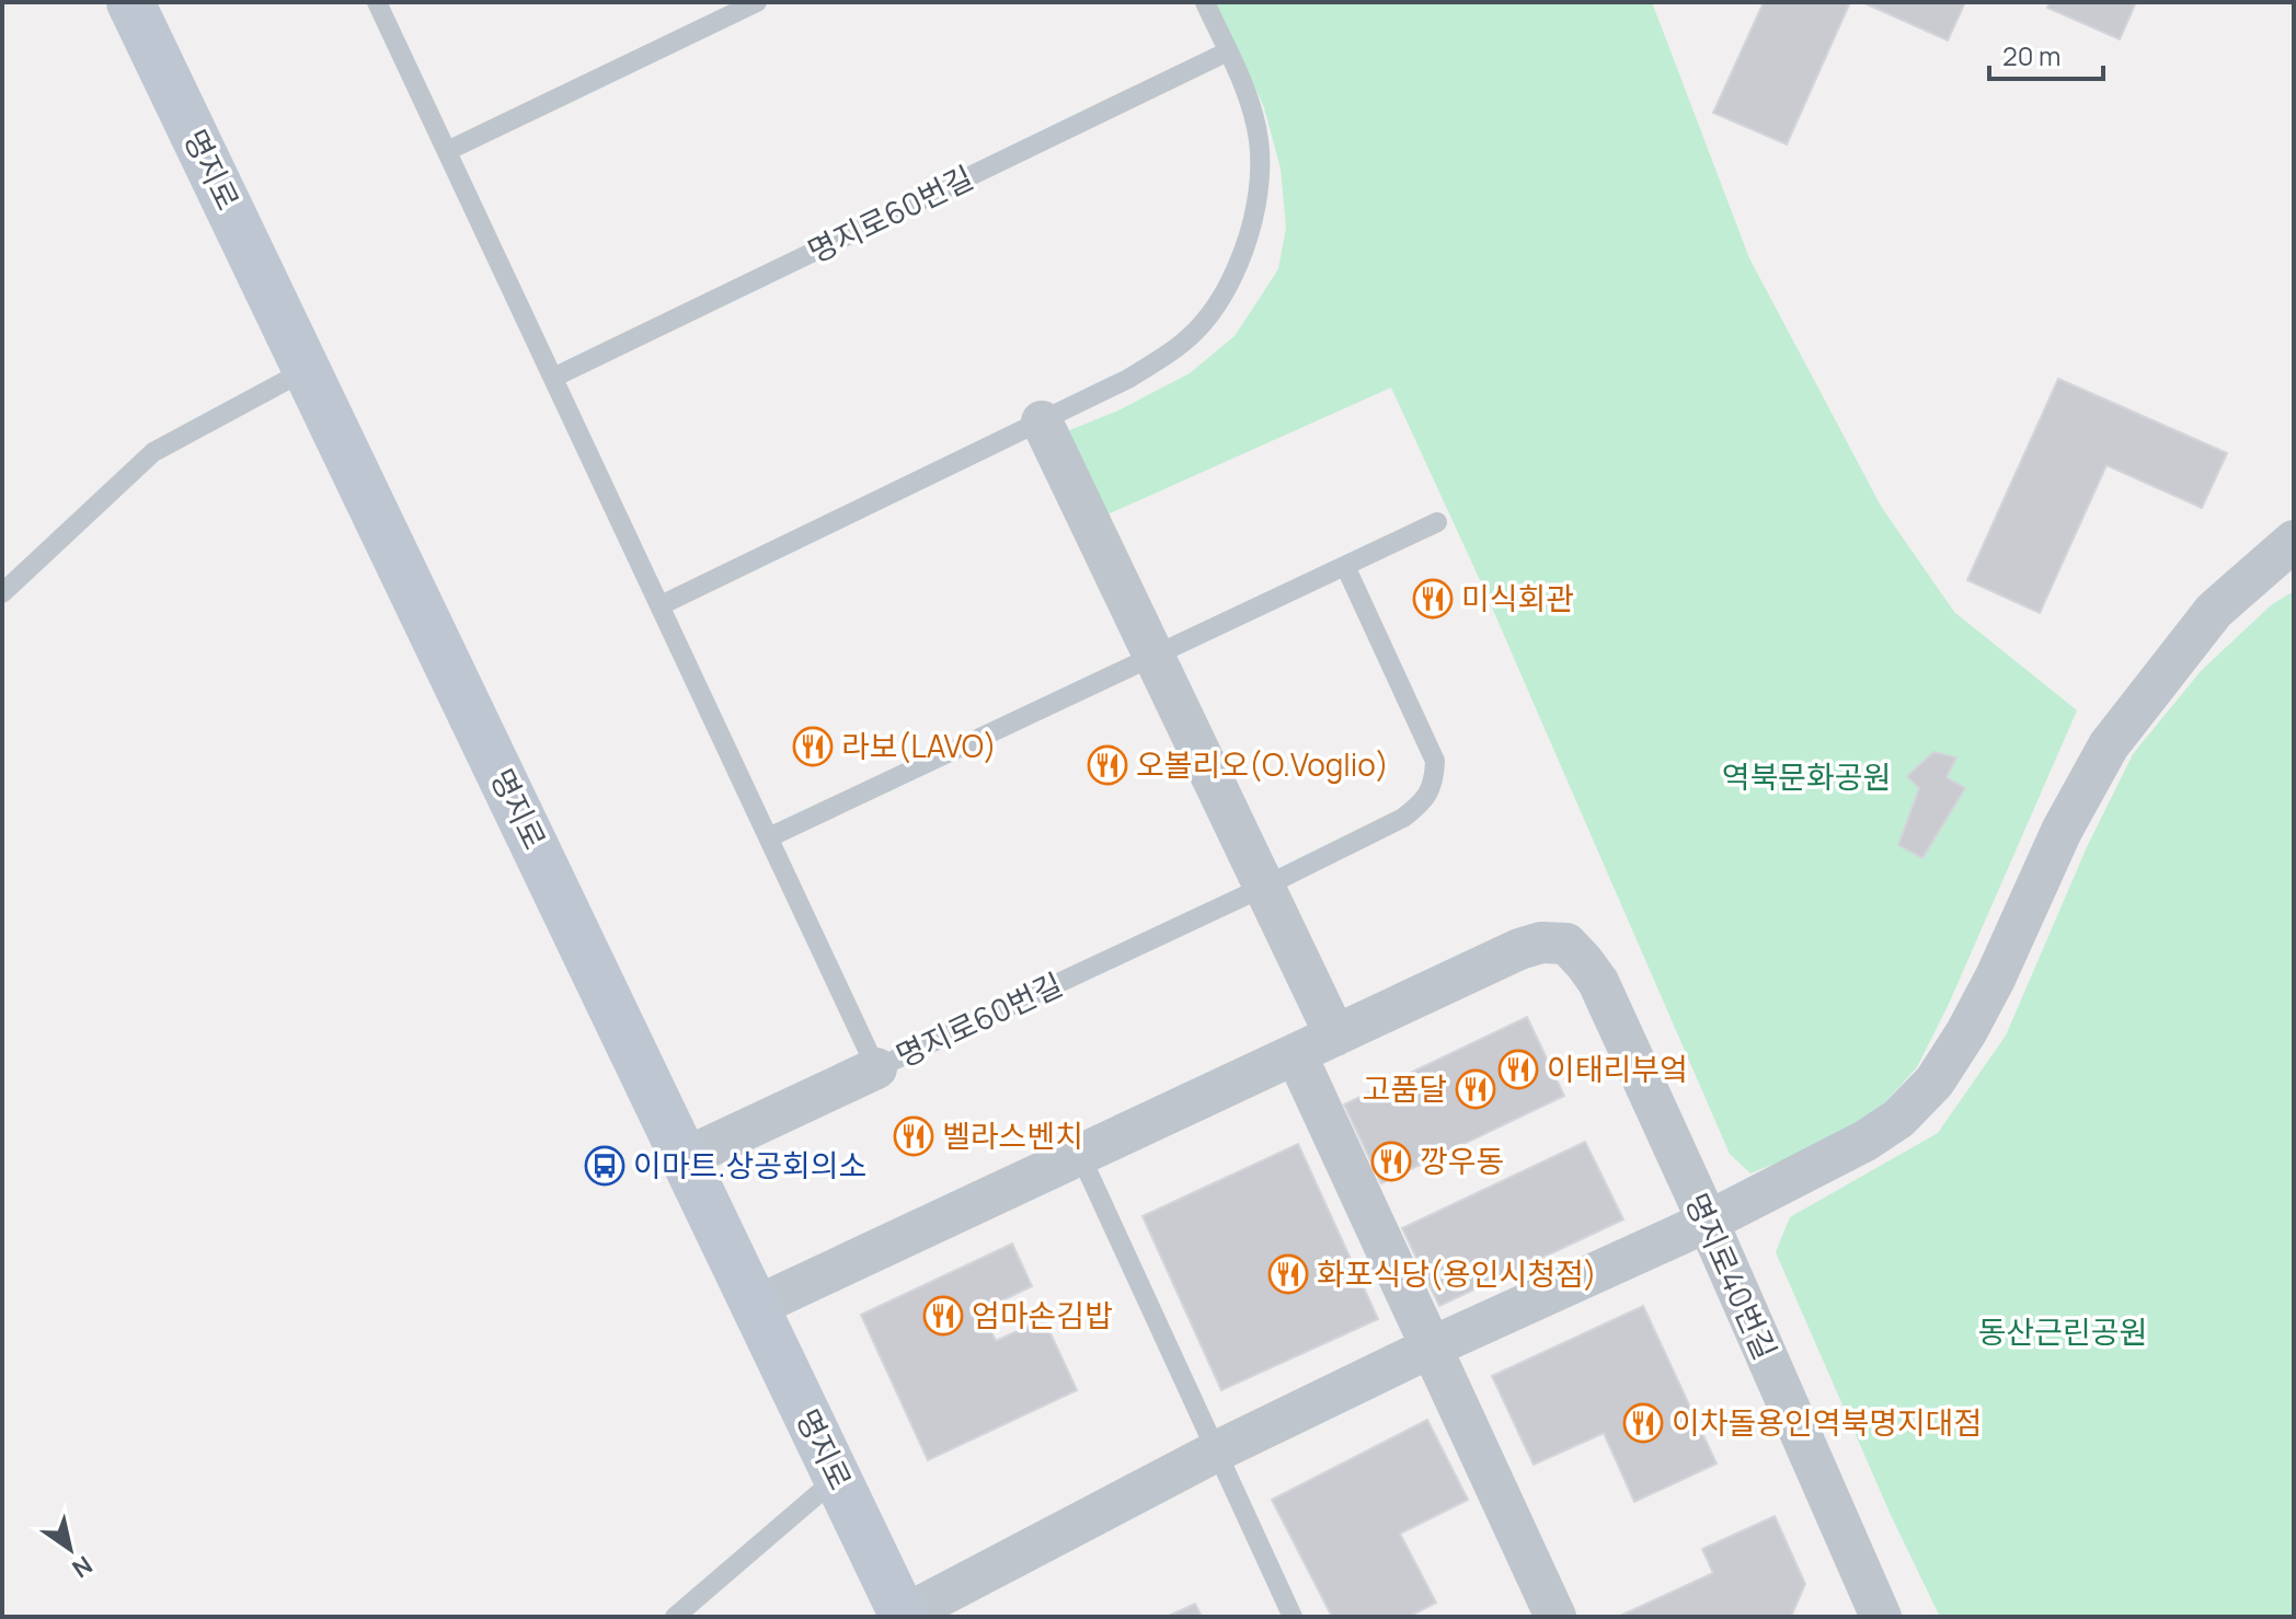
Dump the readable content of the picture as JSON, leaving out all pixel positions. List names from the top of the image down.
{
  "streets": {
    "main road": ["명지로"],
    "street": ["명지로40번길"],
    "lane": ["명지로60번길"]
  },
  "parks": ["역북문화공원", "동산근린공원"],
  "places": {
    "restaurant": [
      "미식회관",
      "라보(LAVO)",
      "오볼리오(O.Voglio)",
      "이태리부엌",
      "고품달",
      "벨라스벤치",
      "깡우동",
      "화포식당(용인시청점)",
      "엄마손김밥",
      "이차돌용인역북명지대점"
    ],
    "bus stop": ["이마트.상공회의소"]
  },
  "scale_bar": "20 m",
  "north": "bottom right"
}
